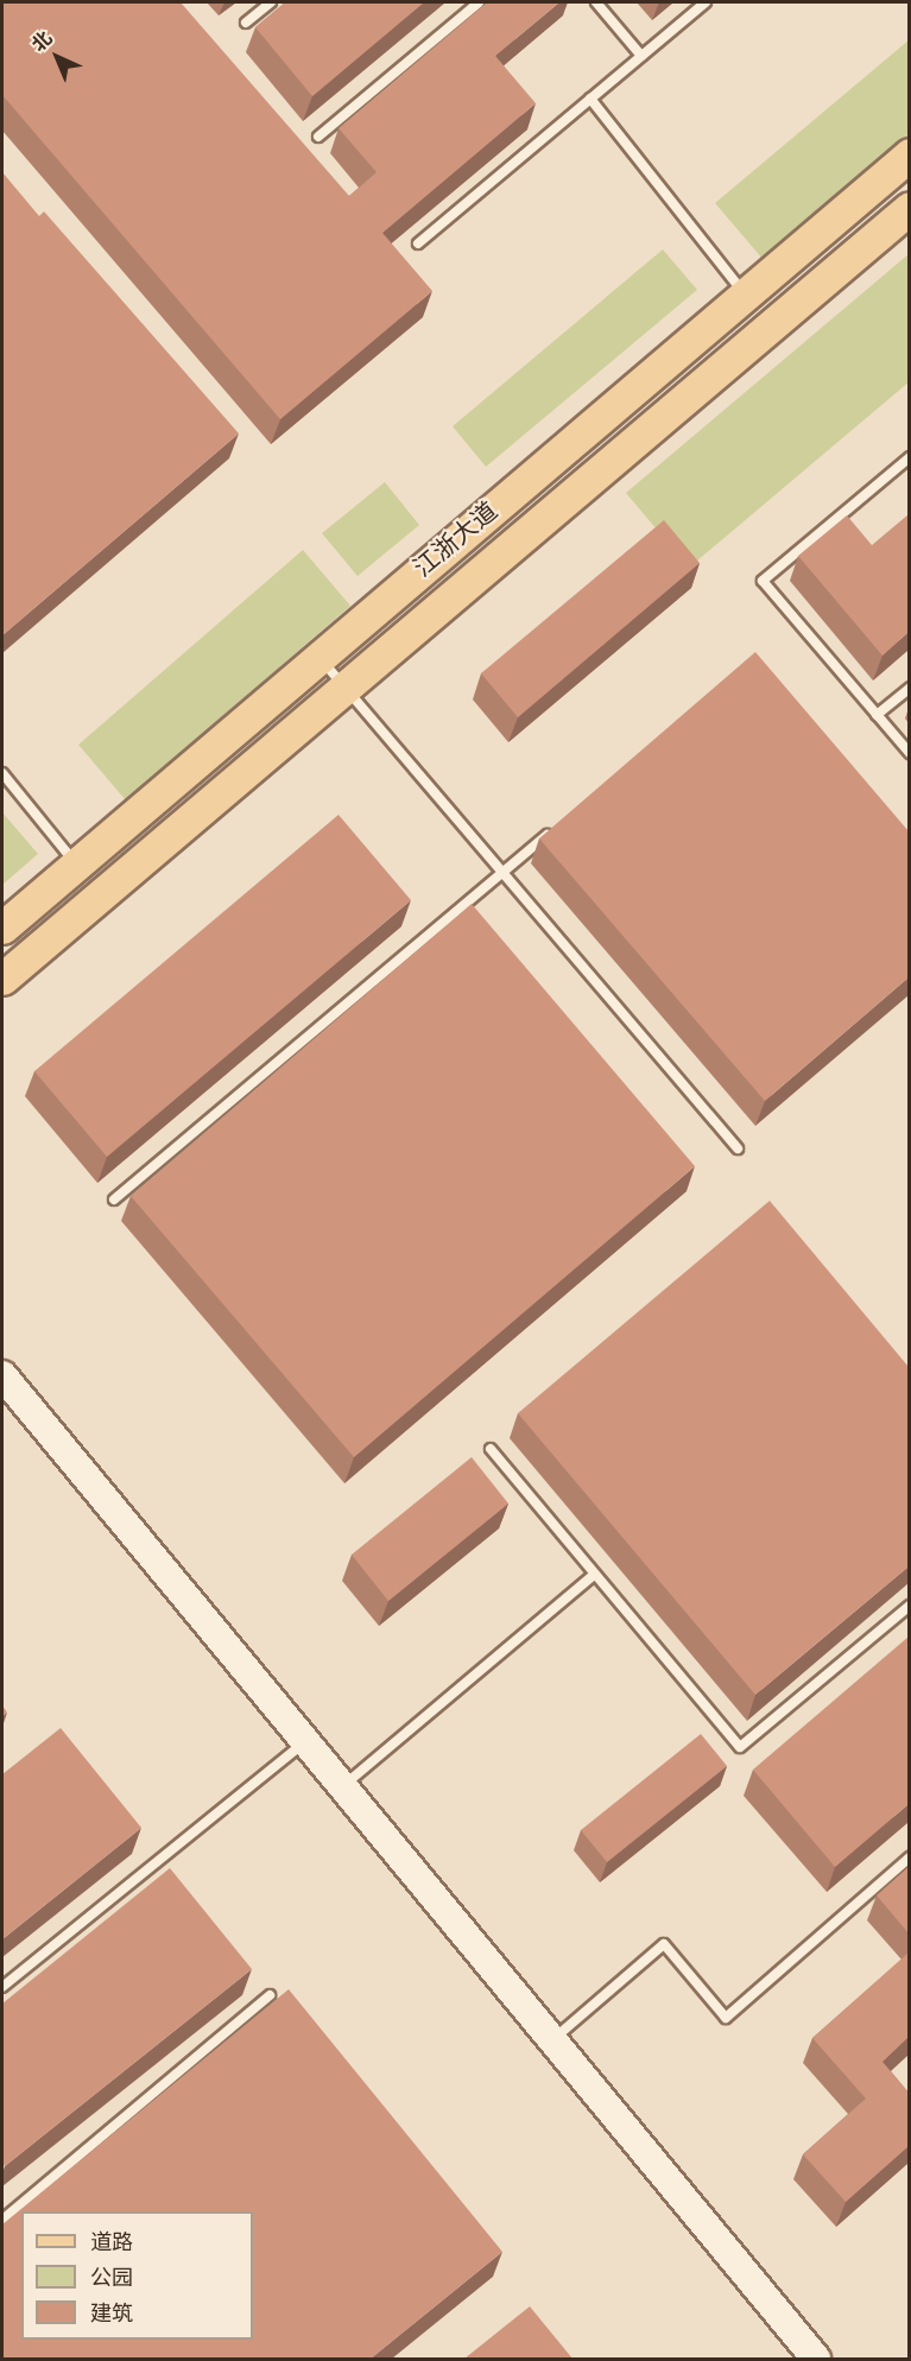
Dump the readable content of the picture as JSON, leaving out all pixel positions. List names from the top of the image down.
{
  "streets": {
    "main road": ["江浙大道"]
  },
  "legend": ["道路", "公园", "建筑"],
  "north": "top left"
}
